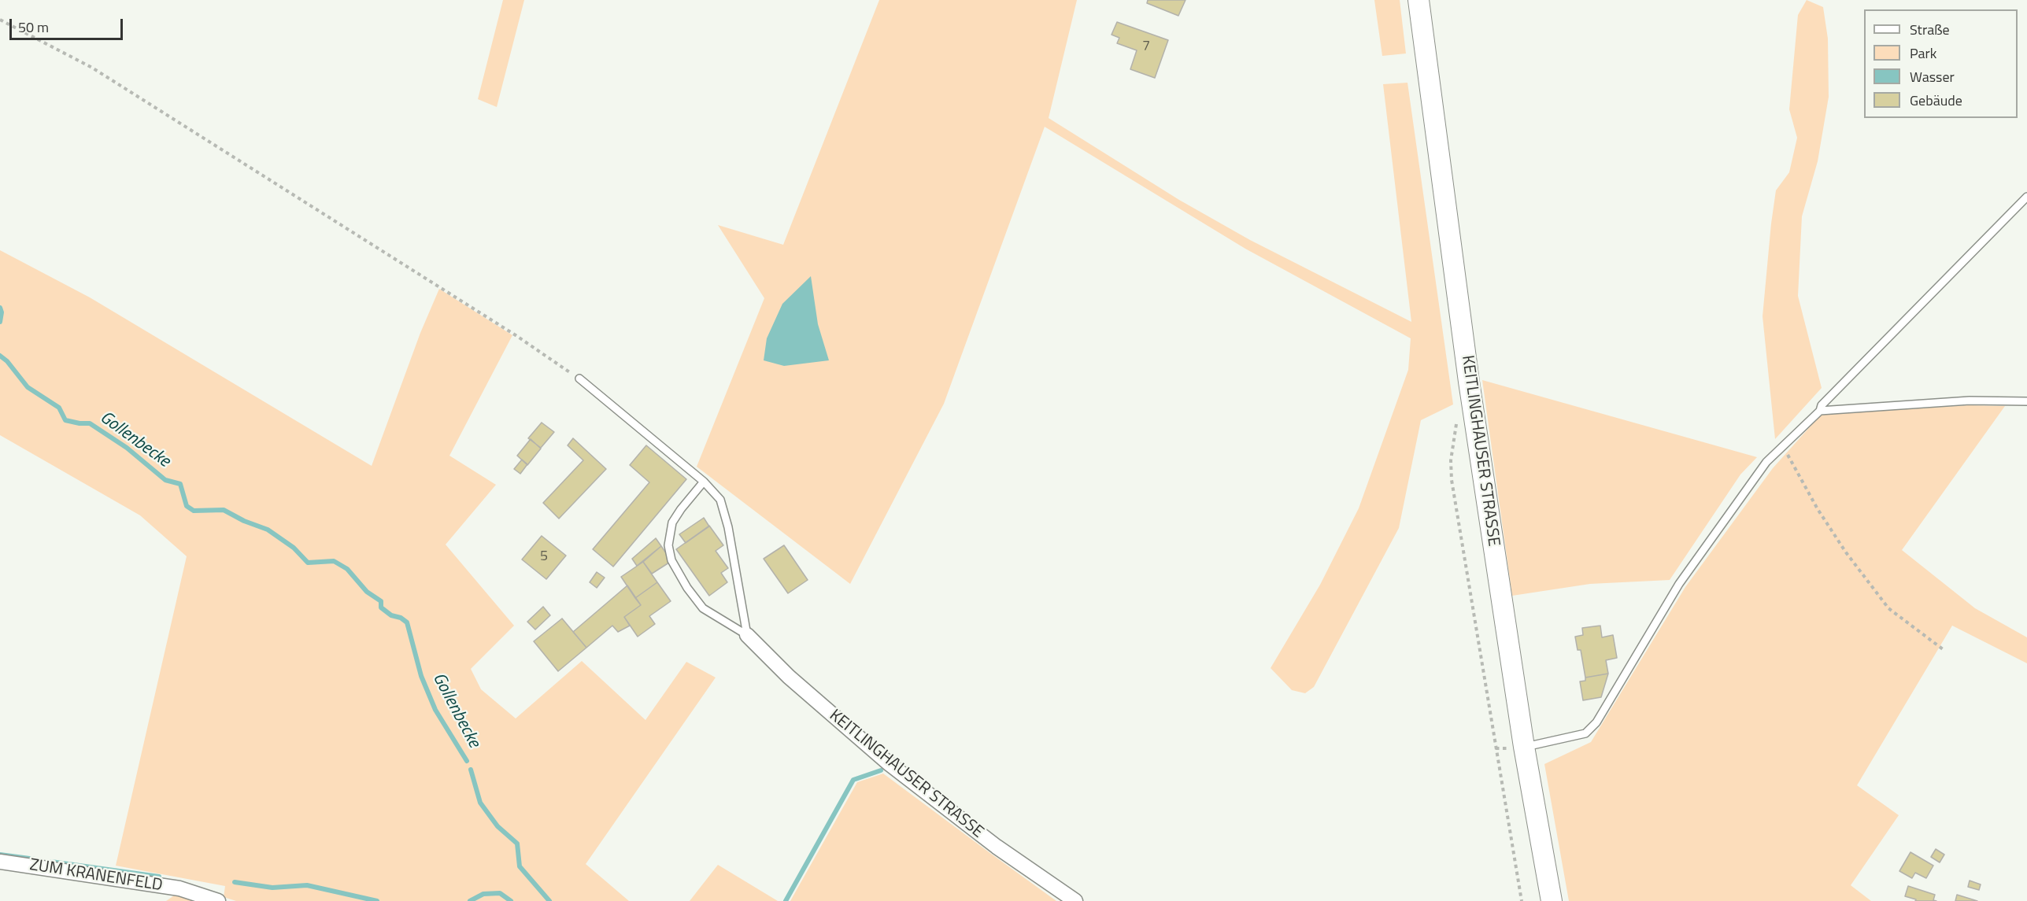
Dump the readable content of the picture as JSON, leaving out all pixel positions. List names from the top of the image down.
{
  "streets": {
    "main road": ["KEITLINGHAUSER STRASSE"],
    "street": ["ZUM KRANENFELD"]
  },
  "water": ["Gollenbecke"],
  "house_numbers": ["7", "5"],
  "legend": [
    "Straße",
    "Park",
    "Wasser",
    "Gebäude"
  ],
  "scale_bar": "50 m"
}
